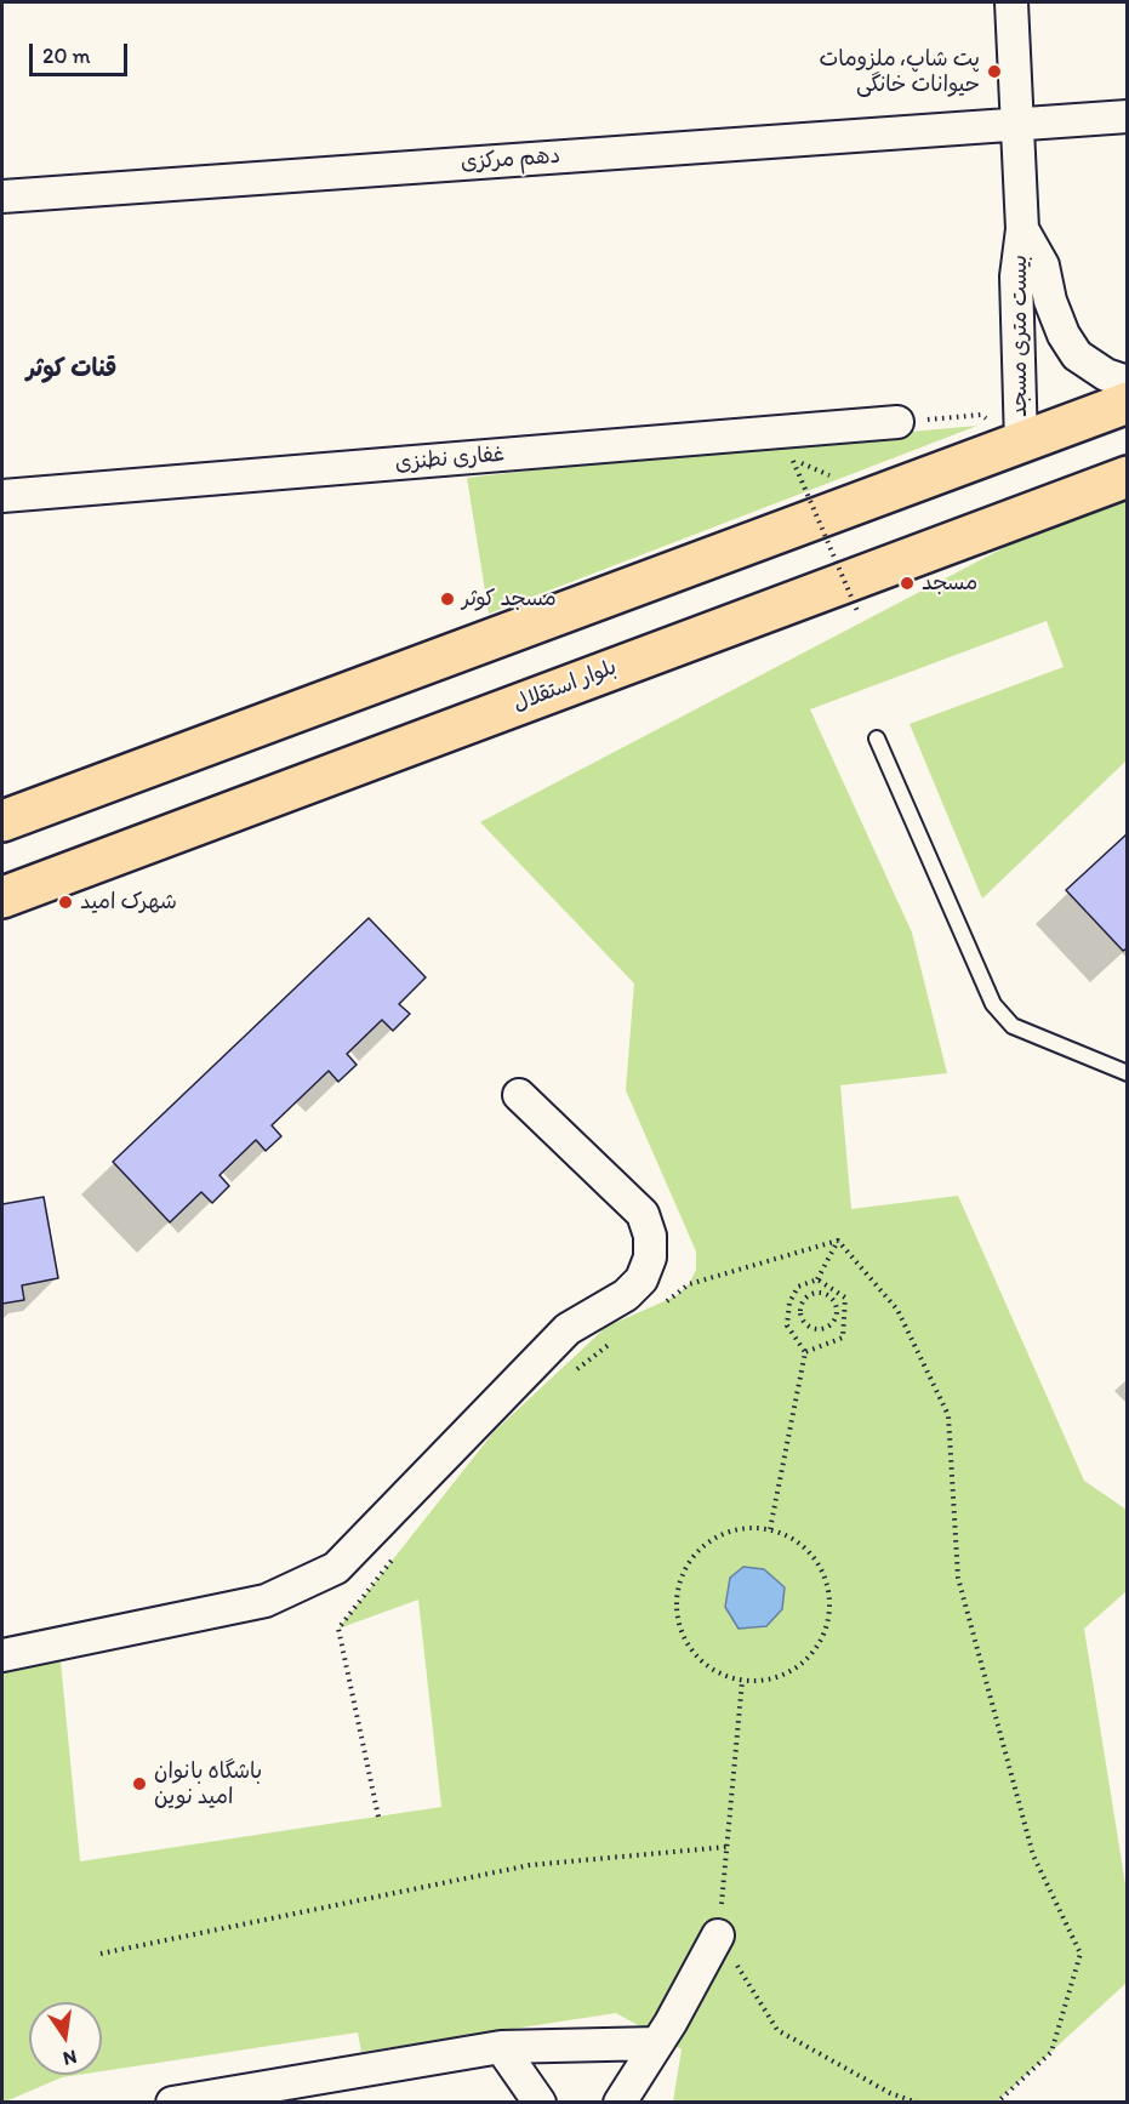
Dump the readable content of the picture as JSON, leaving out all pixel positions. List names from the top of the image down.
{
  "streets": {
    "main road": ["بلوار استقلال"],
    "street": ["دهم مرکزی", "بیست متری مسجد", "غفاری نطنزی"]
  },
  "crossings": [
    ["دهم مرکزی", "بیست متری مسجد"]
  ],
  "districts": ["قنات کوثر"],
  "places": [
    "پت شاپ، ملزومات حیوانات خانگی",
    "مسجد",
    "مسجد کوثر",
    "شهرک امید",
    "باشگاه بانوان امید نوین"
  ],
  "scale_bar": "20 m",
  "north": "bottom"
}
